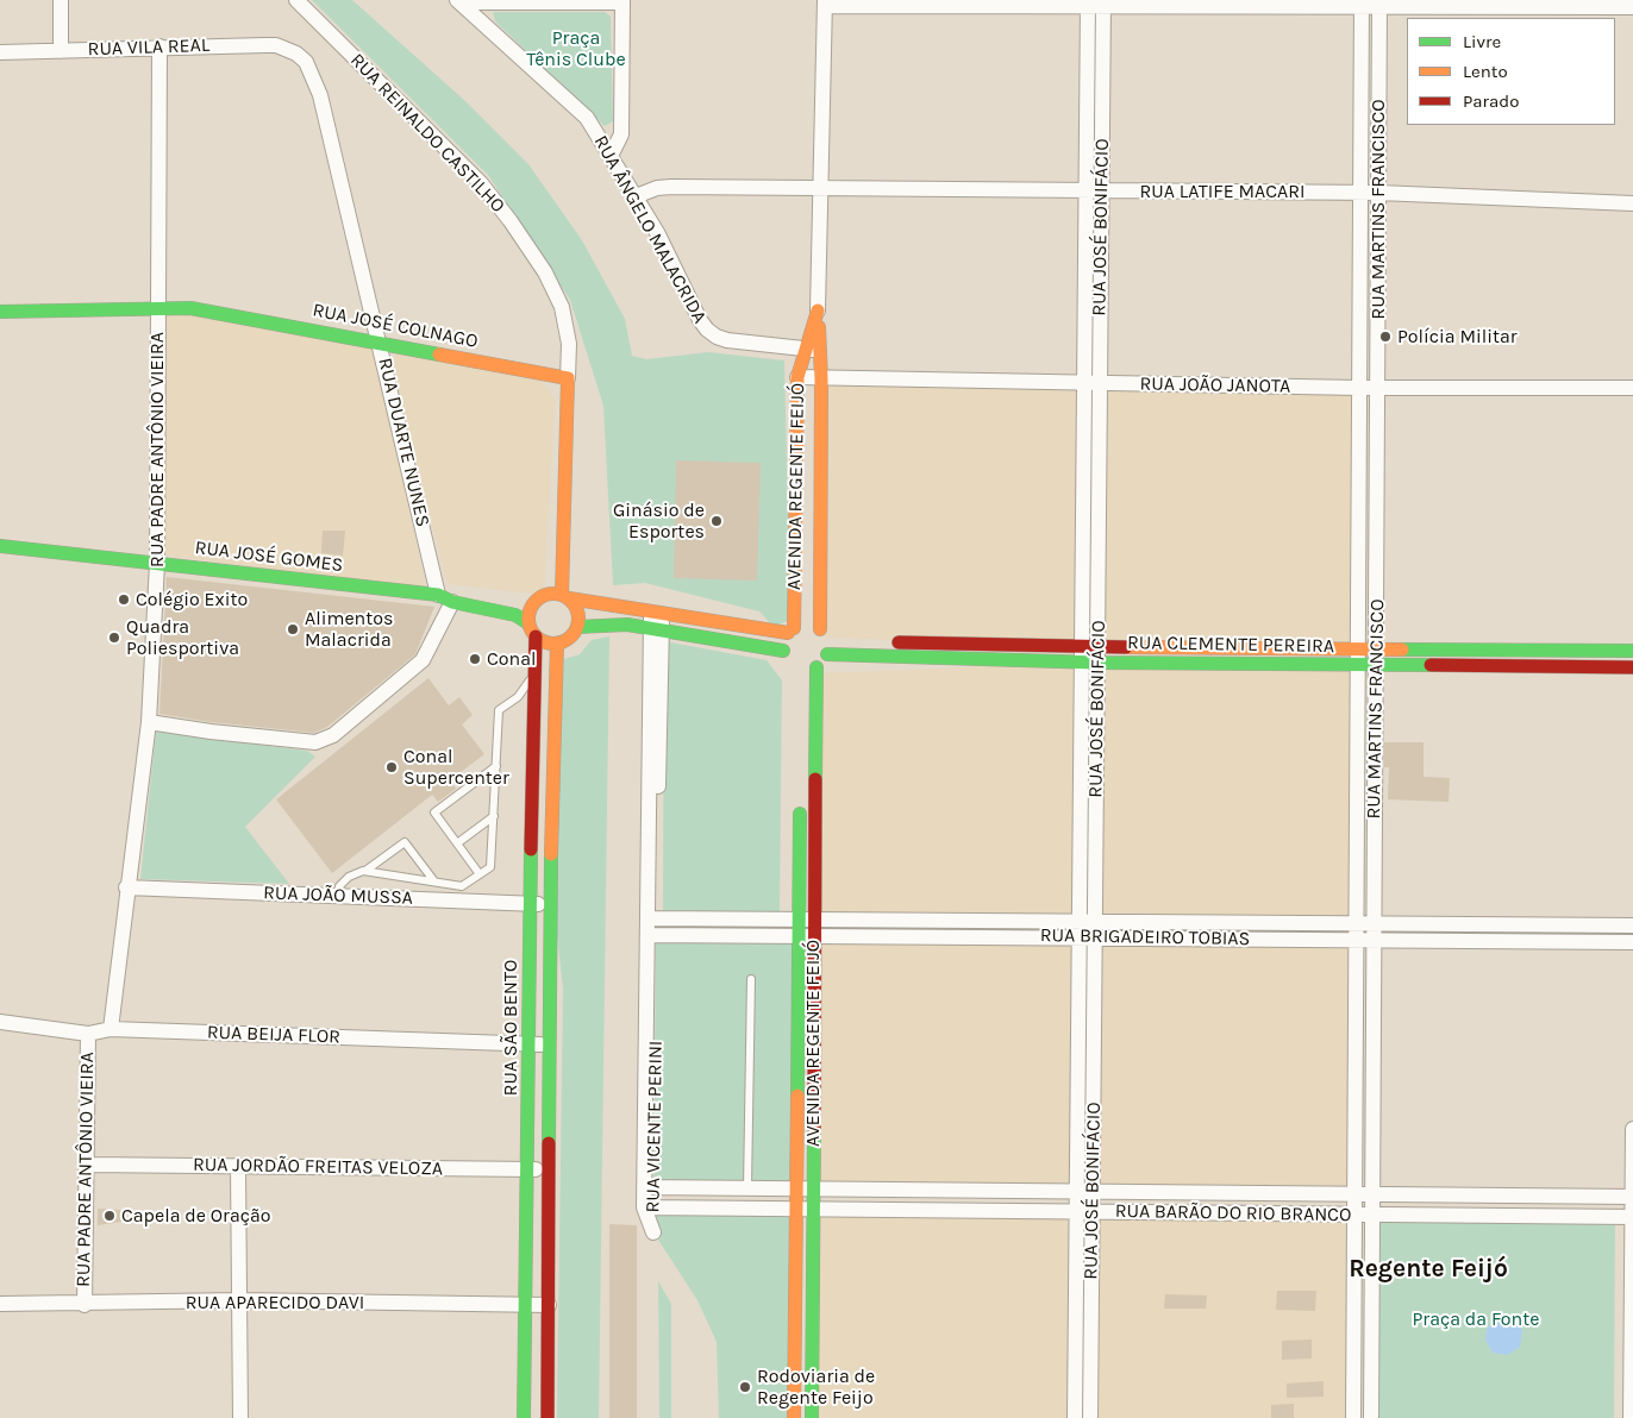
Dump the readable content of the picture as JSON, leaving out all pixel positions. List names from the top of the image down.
{
  "streets": {
    "street": [
      "RUA VILA REAL",
      "RUA REINALDO CASTILHO",
      "RUA LATIFE MACARI",
      "RUA MARTINS FRANCISCO",
      "RUA JOSÉ BONIFÁCIO",
      "RUA ÂNGELO MALACRIDA",
      "RUA JOSÉ COLNAGO",
      "RUA JOÃO JANOTA",
      "RUA DUARTE NUNES",
      "RUA PADRE ANTÔNIO VIEIRA",
      "AVENIDA REGENTE FEIJÓ",
      "RUA JOSÉ GOMES",
      "RUA CLEMENTE PEREIRA",
      "RUA JOÃO MUSSA",
      "RUA BRIGADEIRO TOBIAS",
      "RUA SÃO BENTO",
      "RUA BEIJA FLOR",
      "RUA VICENTE PERINI",
      "RUA JORDÃO FREITAS VELOZA",
      "RUA BARÃO DO RIO BRANCO",
      "RUA APARECIDO DAVI"
    ]
  },
  "crossings": [
    ["RUA VILA REAL", "RUA DUARTE NUNES"],
    ["RUA VILA REAL", "RUA PADRE ANTÔNIO VIEIRA"],
    ["RUA REINALDO CASTILHO", "RUA JOSÉ COLNAGO"],
    ["RUA LATIFE MACARI", "RUA MARTINS FRANCISCO"],
    ["RUA LATIFE MACARI", "RUA JOSÉ BONIFÁCIO"],
    ["RUA LATIFE MACARI", "RUA ÂNGELO MALACRIDA"],
    ["RUA LATIFE MACARI", "AVENIDA REGENTE FEIJÓ"],
    ["RUA MARTINS FRANCISCO", "RUA JOÃO JANOTA"],
    ["RUA MARTINS FRANCISCO", "RUA CLEMENTE PEREIRA"],
    ["RUA MARTINS FRANCISCO", "RUA BRIGADEIRO TOBIAS"],
    ["RUA MARTINS FRANCISCO", "RUA BARÃO DO RIO BRANCO"],
    ["RUA JOSÉ BONIFÁCIO", "RUA JOÃO JANOTA"],
    ["RUA JOSÉ BONIFÁCIO", "RUA CLEMENTE PEREIRA"],
    ["RUA JOSÉ BONIFÁCIO", "RUA BRIGADEIRO TOBIAS"],
    ["RUA JOSÉ BONIFÁCIO", "RUA BARÃO DO RIO BRANCO"],
    ["RUA ÂNGELO MALACRIDA", "AVENIDA REGENTE FEIJÓ"],
    ["RUA JOSÉ COLNAGO", "RUA DUARTE NUNES"],
    ["RUA JOSÉ COLNAGO", "RUA PADRE ANTÔNIO VIEIRA"],
    ["RUA JOÃO JANOTA", "AVENIDA REGENTE FEIJÓ"],
    ["RUA DUARTE NUNES", "RUA JOSÉ GOMES"],
    ["RUA PADRE ANTÔNIO VIEIRA", "RUA JOSÉ GOMES"],
    ["RUA PADRE ANTÔNIO VIEIRA", "RUA JOÃO MUSSA"],
    ["RUA PADRE ANTÔNIO VIEIRA", "RUA BEIJA FLOR"],
    ["RUA PADRE ANTÔNIO VIEIRA", "RUA JORDÃO FREITAS VELOZA"],
    ["RUA PADRE ANTÔNIO VIEIRA", "RUA APARECIDO DAVI"],
    ["AVENIDA REGENTE FEIJÓ", "RUA CLEMENTE PEREIRA"],
    ["AVENIDA REGENTE FEIJÓ", "RUA BRIGADEIRO TOBIAS"],
    ["AVENIDA REGENTE FEIJÓ", "RUA BARÃO DO RIO BRANCO"],
    ["RUA JOSÉ GOMES", "RUA SÃO BENTO"],
    ["RUA JOÃO MUSSA", "RUA SÃO BENTO"],
    ["RUA BRIGADEIRO TOBIAS", "RUA VICENTE PERINI"],
    ["RUA SÃO BENTO", "RUA BEIJA FLOR"],
    ["RUA SÃO BENTO", "RUA JORDÃO FREITAS VELOZA"],
    ["RUA SÃO BENTO", "RUA APARECIDO DAVI"],
    ["RUA VICENTE PERINI", "RUA BARÃO DO RIO BRANCO"]
  ],
  "districts": ["Regente Feijó"],
  "parks": ["Praça Tênis Clube", "Praça da Fonte"],
  "places": [
    "Polícia Militar",
    "Ginásio de Esportes",
    "Colégio Exito",
    "Alimentos Malacrida",
    "Quadra Poliesportiva",
    "Conal",
    "Conal Supercenter",
    "Capela de Oração",
    "Rodoviaria de Regente Feijo"
  ],
  "legend": ["Livre", "Lento", "Parado"]
}
